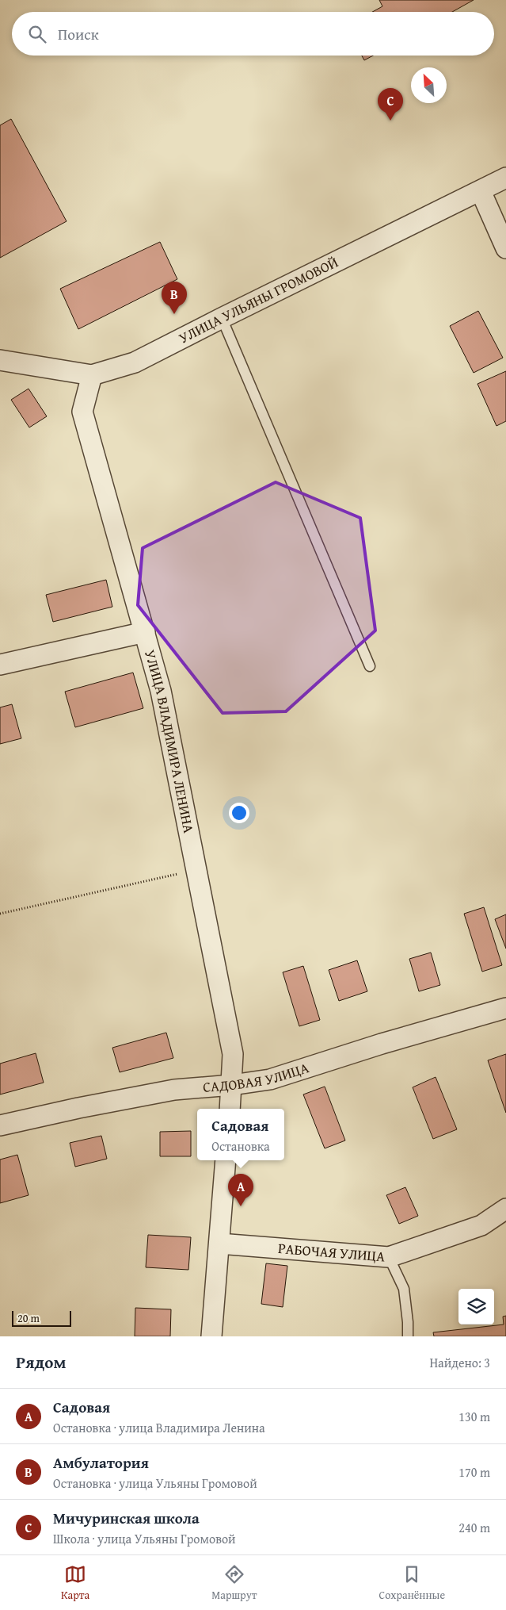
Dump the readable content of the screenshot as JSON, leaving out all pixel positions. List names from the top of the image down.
{
  "streets": {
    "street": [
      "УЛИЦА УЛЬЯНЫ ГРОМОВОЙ",
      "УЛИЦА ВЛАДИМИРА ЛЕНИНА",
      "САДОВАЯ УЛИЦА",
      "РАБОЧАЯ УЛИЦА"
    ]
  },
  "crossings": [
    ["УЛИЦА УЛЬЯНЫ ГРОМОВОЙ", "УЛИЦА ВЛАДИМИРА ЛЕНИНА"],
    ["УЛИЦА ВЛАДИМИРА ЛЕНИНА", "САДОВАЯ УЛИЦА"]
  ],
  "scale_bar": "20 m",
  "north": "top left",
  "page": {
    "search": "Поиск",
    "pins": ["C", "B", "A"],
    "popup": ["Садовая", "Остановка"],
    "scale": "20 m",
    "heading": ["Рядом", "Найдено: 3"],
    "list": [
      {
        "mark": "A",
        "name": "Садовая",
        "note": "Остановка · улица Владимира Ленина",
        "value": "130 m"
      },
      {
        "mark": "B",
        "name": "Амбулатория",
        "note": "Остановка · улица Ульяны Громовой",
        "value": "170 m"
      },
      {
        "mark": "C",
        "name": "Мичуринская школа",
        "note": "Школа · улица Ульяны Громовой",
        "value": "240 m"
      }
    ],
    "nav": ["Карта", "Маршрут", "Сохранённые"]
  }
}
